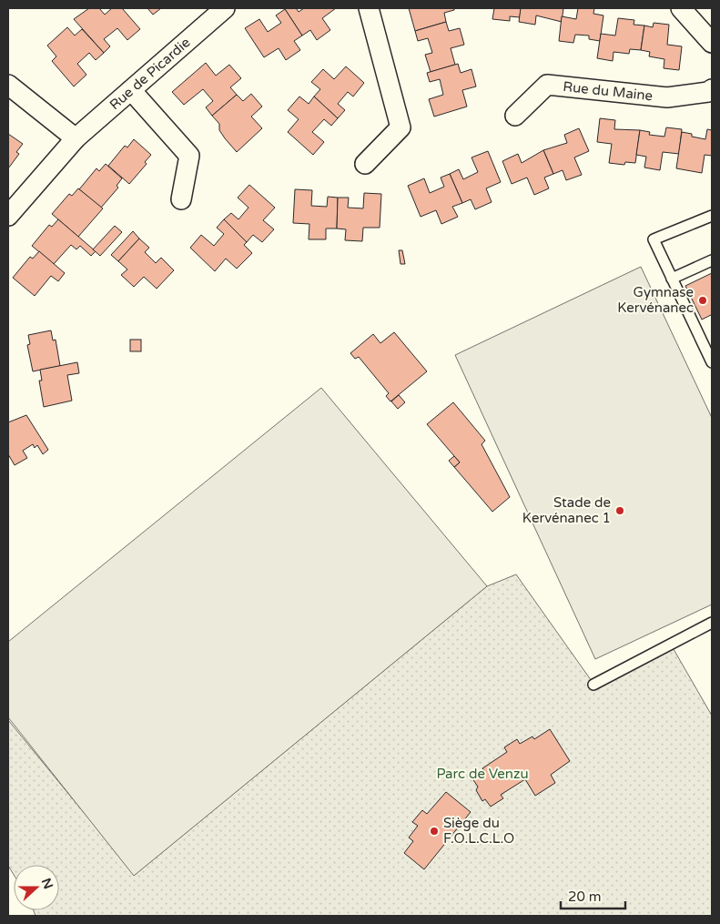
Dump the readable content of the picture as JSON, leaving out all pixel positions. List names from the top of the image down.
{
  "streets": {
    "street": ["Rue de Picardie", "Rue du Maine"]
  },
  "parks": ["Parc de Venzu"],
  "places": ["Gymnase Kervénanec", "Stade de Kervénanec 1", "Siège du F.O.L.C.L.O"],
  "scale_bar": "20 m",
  "north": "right"
}
